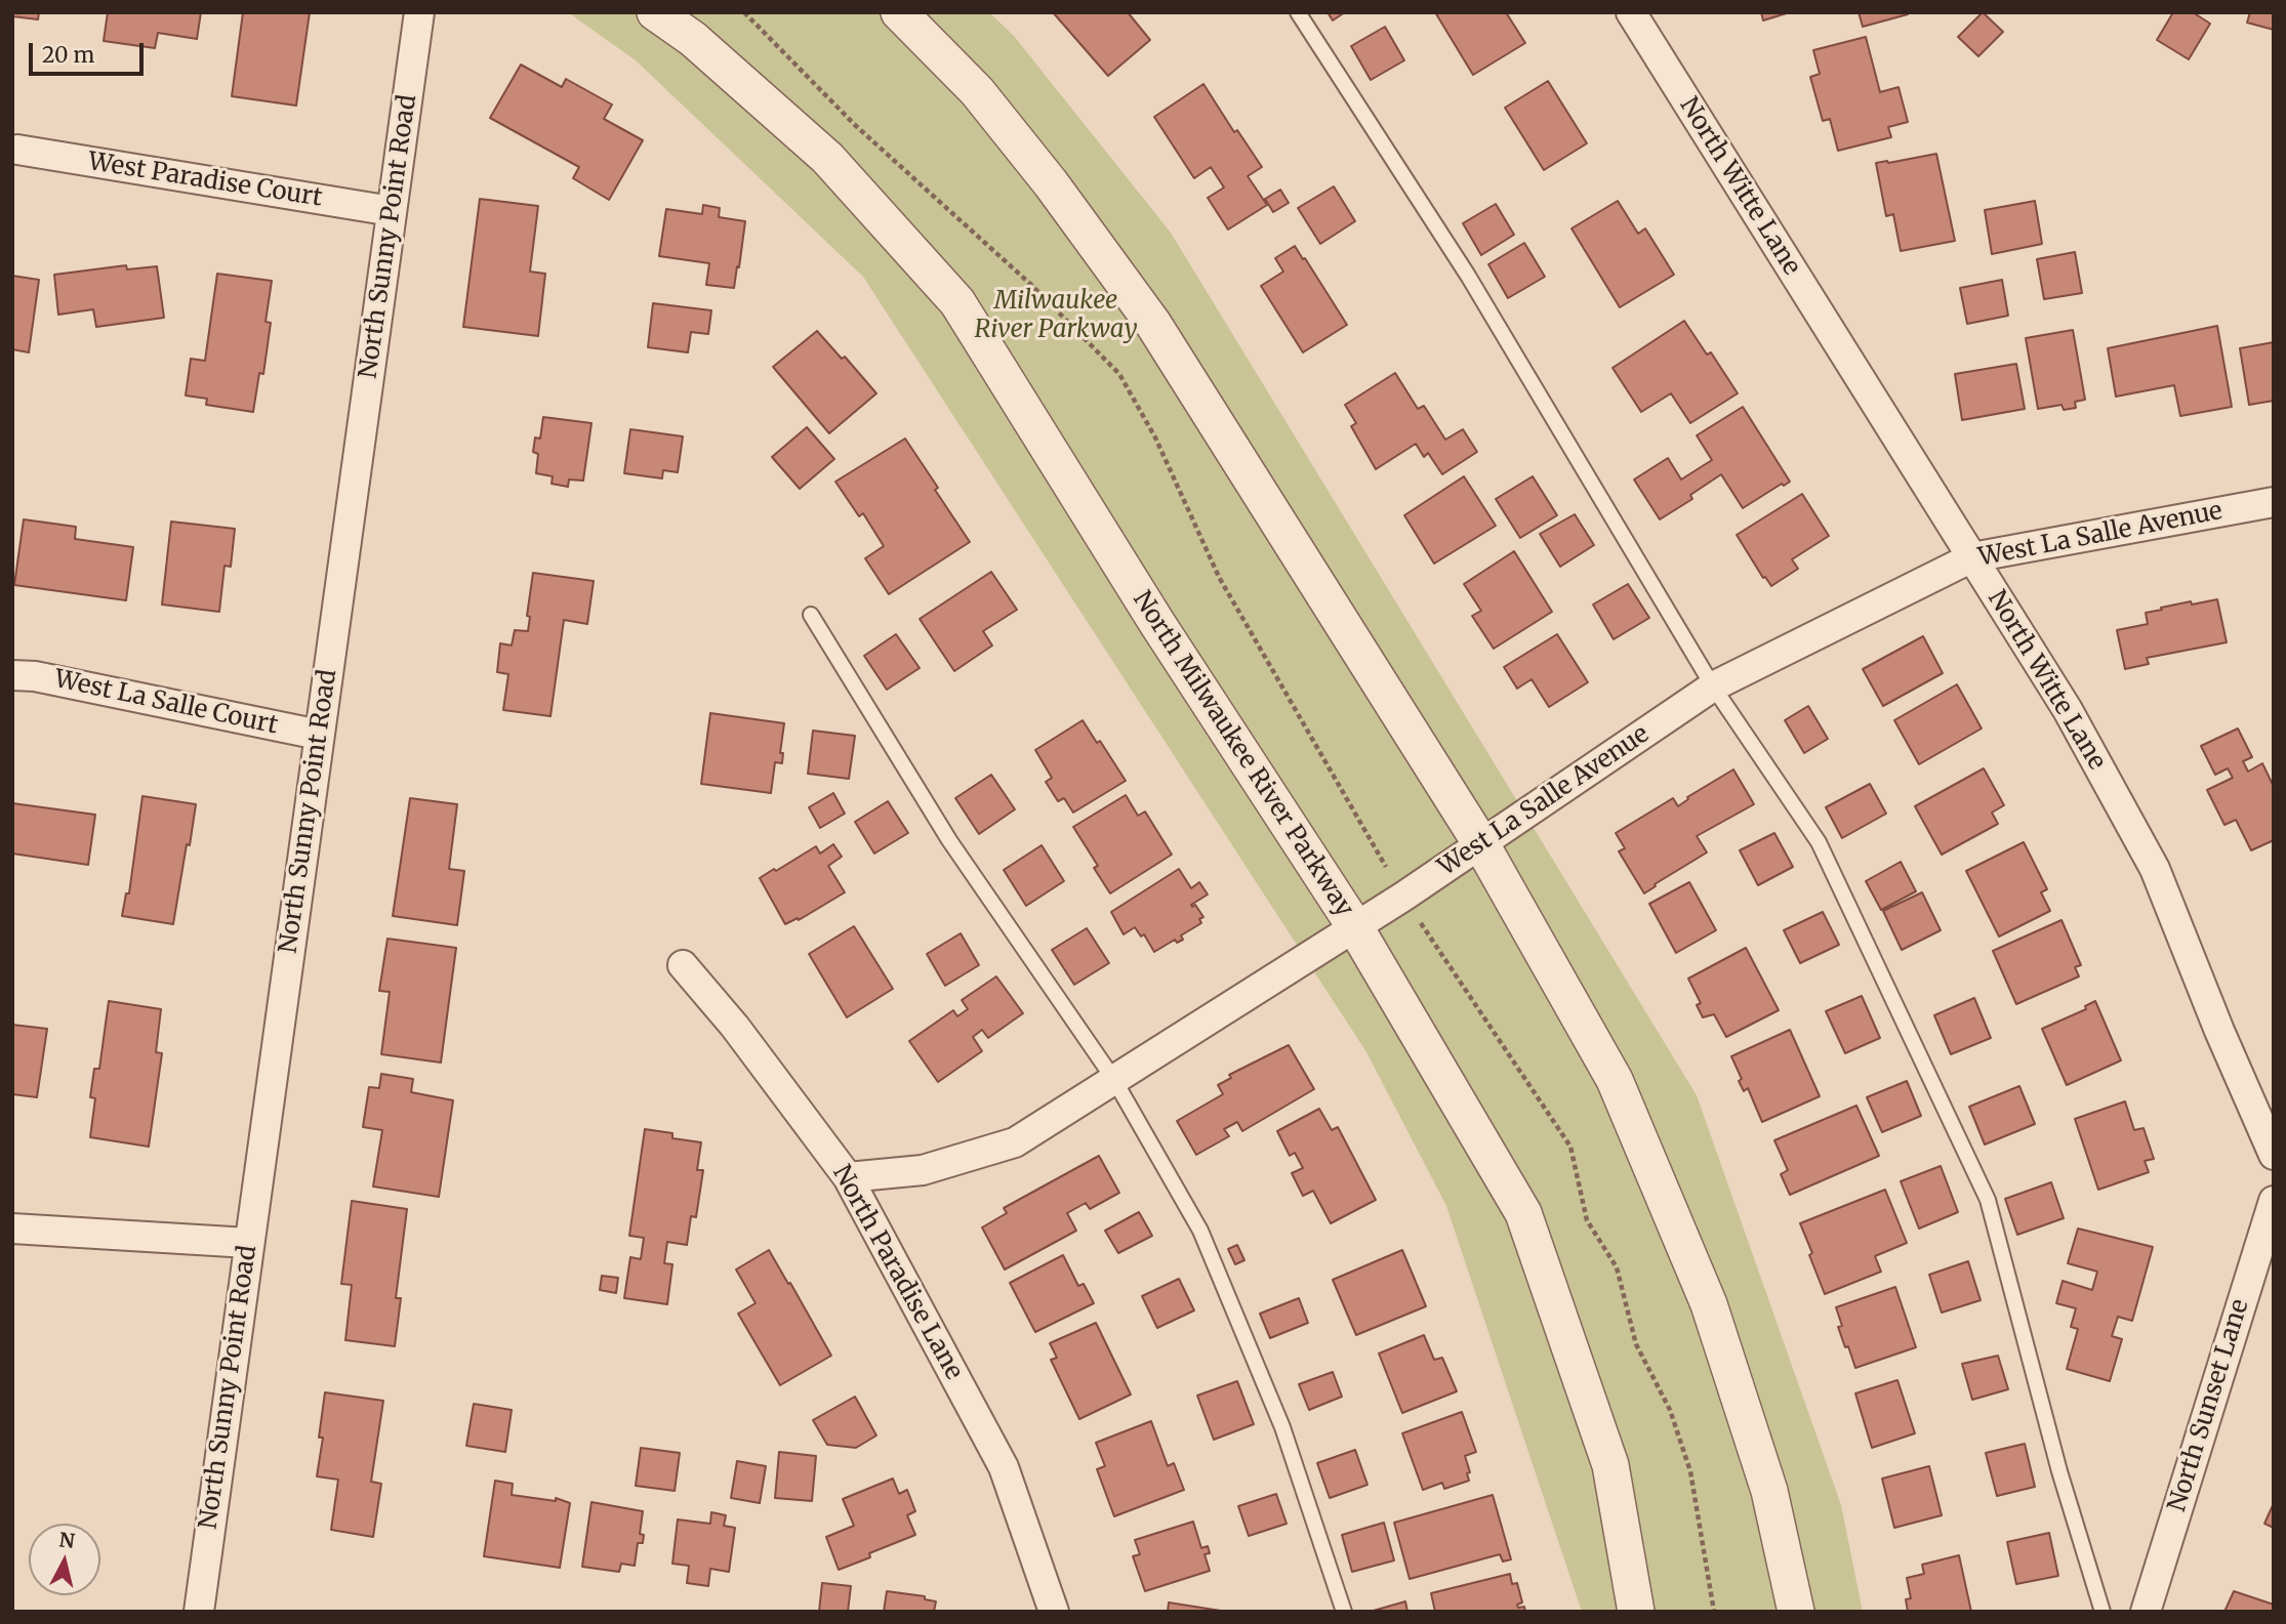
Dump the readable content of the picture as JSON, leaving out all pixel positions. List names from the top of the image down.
{
  "streets": {
    "street": [
      "West Paradise Court",
      "North Witte Lane",
      "North Sunny Point Road",
      "West La Salle Avenue",
      "West La Salle Court",
      "North Milwaukee River Parkway",
      "North Paradise Lane",
      "North Sunset Lane"
    ]
  },
  "crossings": [
    ["West Paradise Court", "North Sunny Point Road"],
    ["North Witte Lane", "West La Salle Avenue"],
    ["North Sunny Point Road", "West La Salle Court"],
    ["West La Salle Avenue", "North Milwaukee River Parkway"],
    ["West La Salle Avenue", "North Paradise Lane"]
  ],
  "parks": ["Milwaukee River Parkway"],
  "scale_bar": "20 m",
  "north": "top"
}
